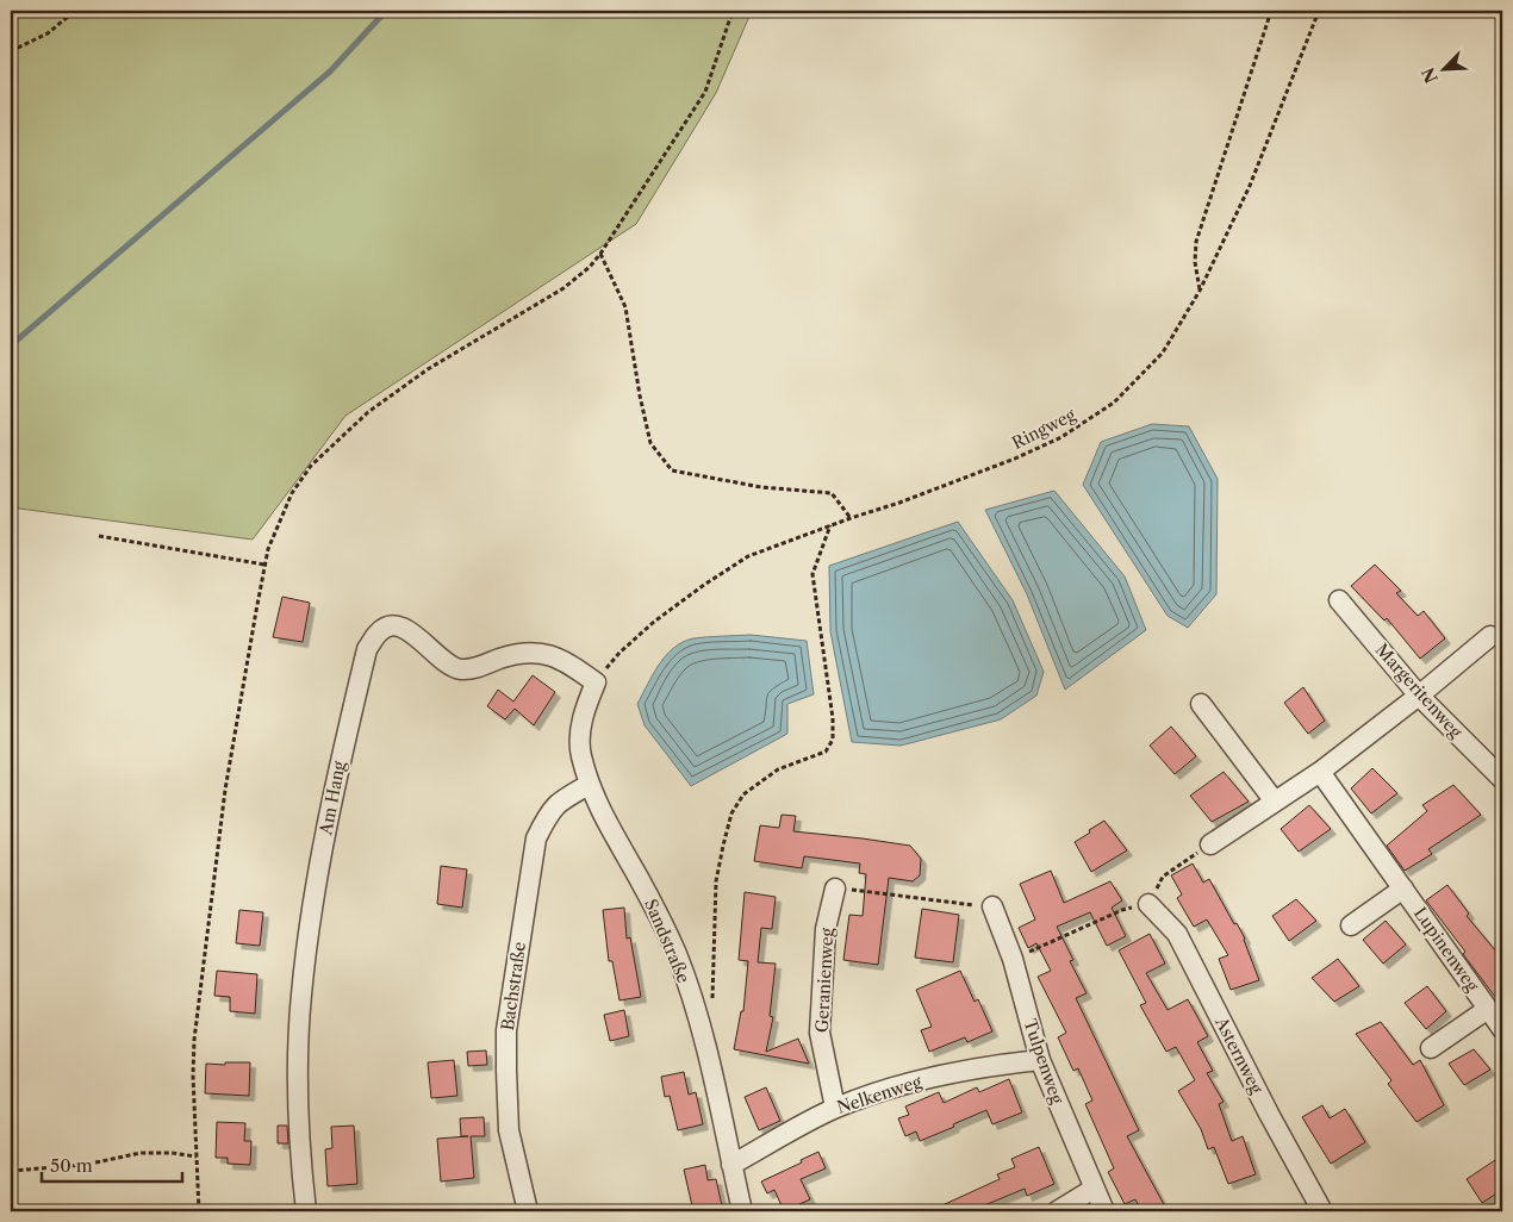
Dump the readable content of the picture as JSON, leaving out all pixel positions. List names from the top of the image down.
{
  "streets": {
    "street": [
      "Margeritenweg",
      "Am Hang",
      "Sandstraße",
      "Lupinenweg",
      "Geranienweg",
      "Bachstraße",
      "Asternweg",
      "Tulpenweg",
      "Nelkenweg"
    ],
    "path": ["Ringweg"]
  },
  "crossings": [
    ["Ringweg", "Am Hang"],
    ["Ringweg", "Sandstraße"],
    ["Am Hang", "Sandstraße"],
    ["Sandstraße", "Bachstraße"],
    ["Sandstraße", "Nelkenweg"],
    ["Geranienweg", "Nelkenweg"],
    ["Tulpenweg", "Nelkenweg"]
  ],
  "scale_bar": "50 m",
  "north": "bottom left"
}
